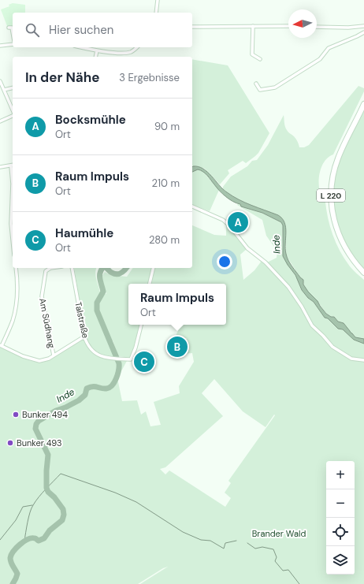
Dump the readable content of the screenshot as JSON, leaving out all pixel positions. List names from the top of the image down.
{
  "streets": {
    "main road": ["L 220"],
    "street": ["Talstraße", "Am Südhang"]
  },
  "water": ["Inde"],
  "parks": ["Brander Wald"],
  "places": ["Bunker 494", "Bunker 493"],
  "north": "left",
  "page": {
    "search": "Hier suchen",
    "heading": ["In der Nähe", "3 Ergebnisse"],
    "list": [
      {
        "mark": "A",
        "name": "Bocksmühle",
        "note": "Ort",
        "value": "90 m"
      },
      {
        "mark": "B",
        "name": "Raum Impuls",
        "note": "Ort",
        "value": "210 m"
      },
      {
        "mark": "C",
        "name": "Haumühle",
        "note": "Ort",
        "value": "280 m"
      }
    ],
    "pins": ["A", "B", "C"],
    "popup": ["Raum Impuls", "Ort"],
    "map_buttons": ["+", "−"]
  }
}
